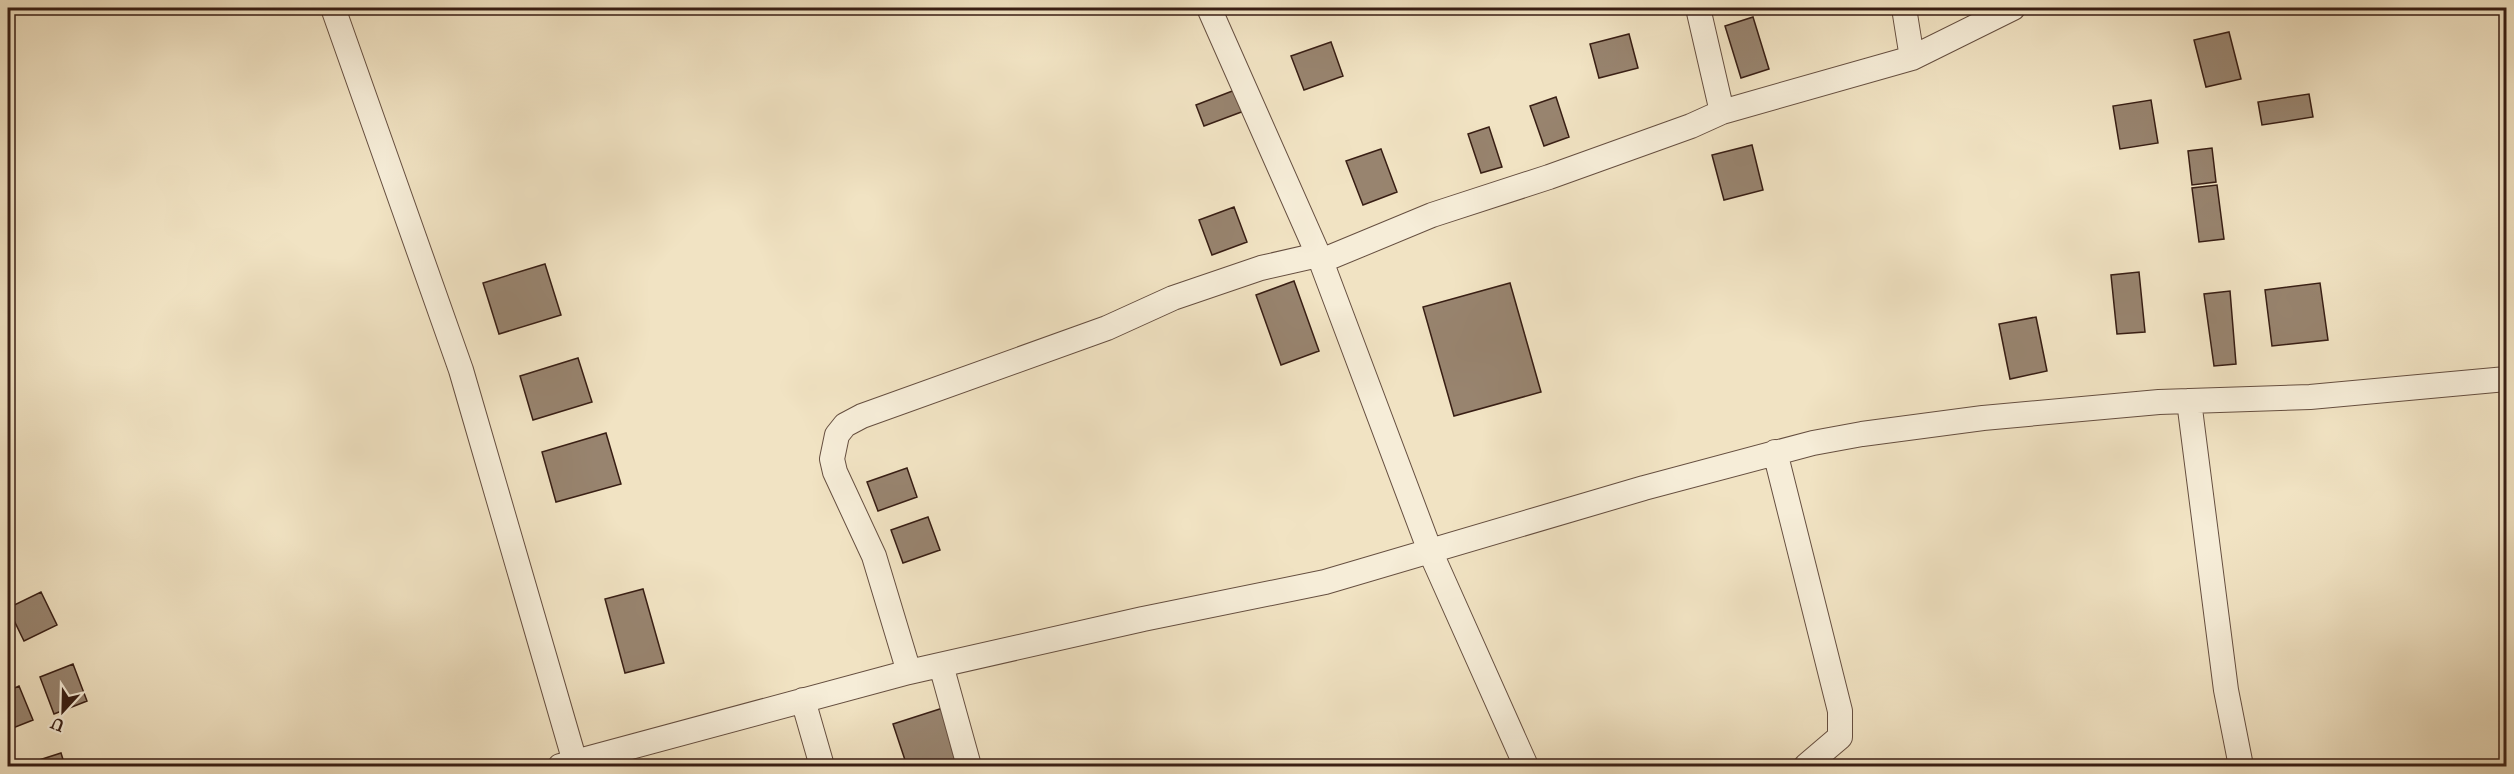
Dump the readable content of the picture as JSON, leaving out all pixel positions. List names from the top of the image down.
{
  "north": "bottom"
}
